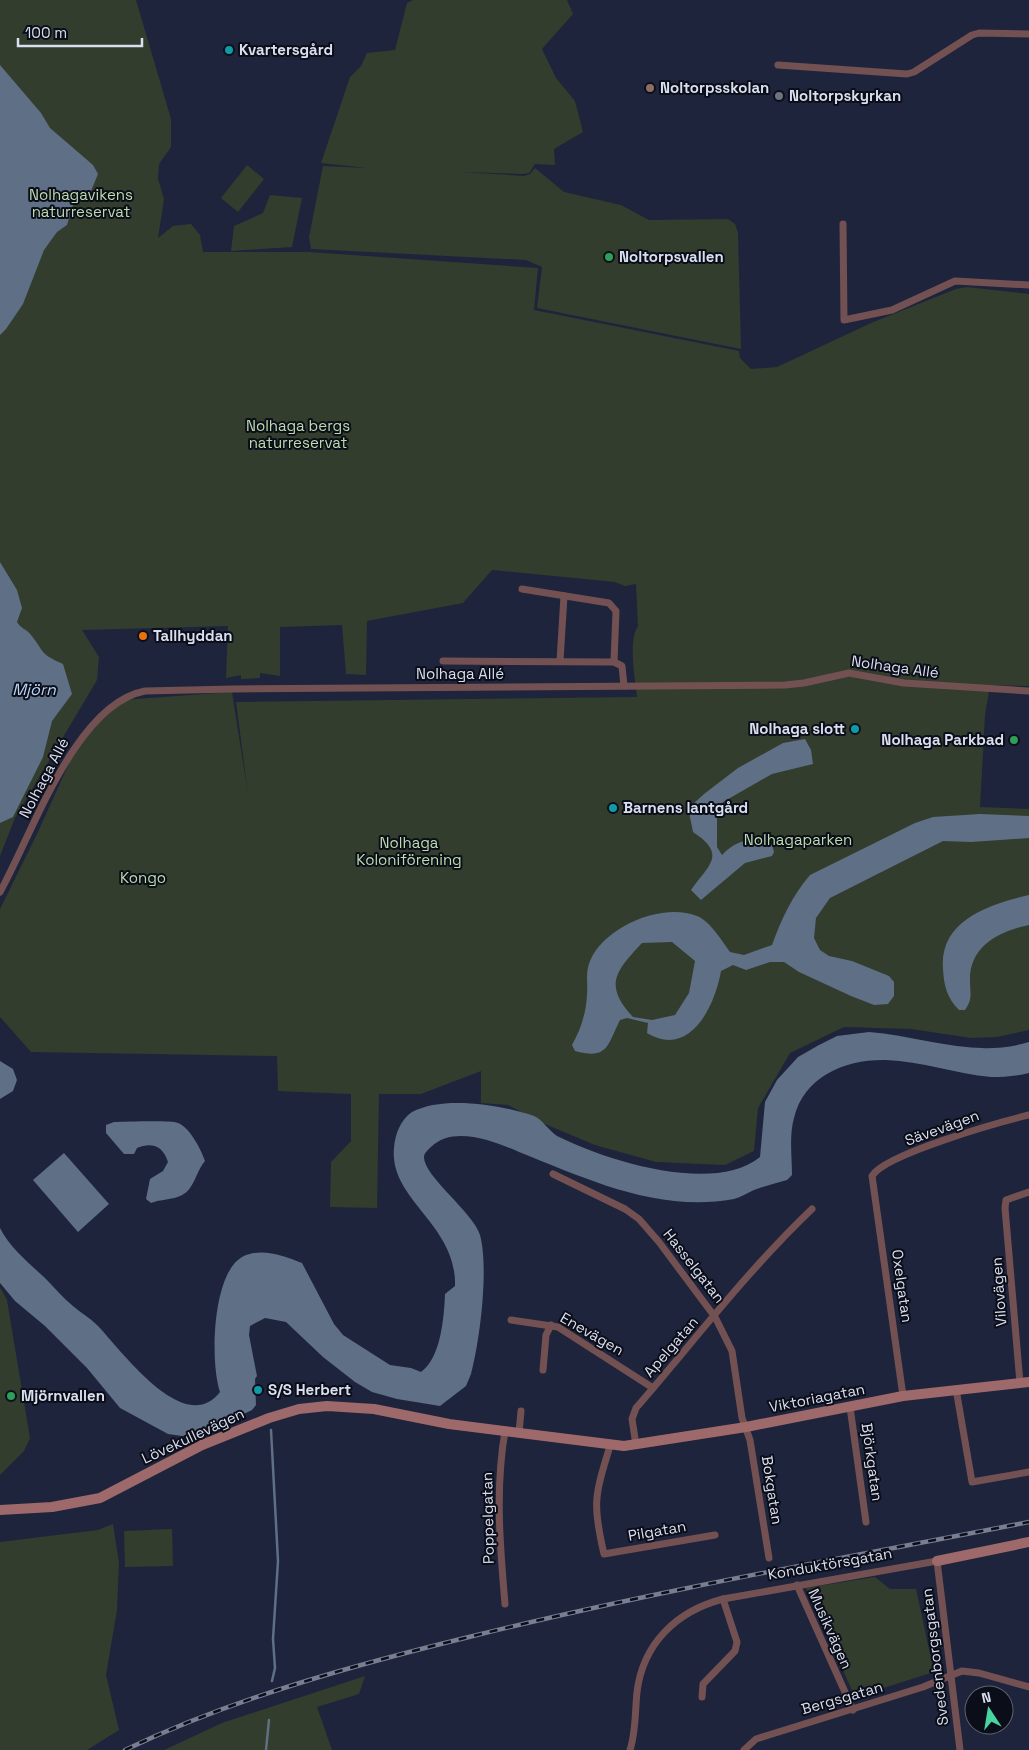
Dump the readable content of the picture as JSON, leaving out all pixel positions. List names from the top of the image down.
{
  "streets": {
    "street": [
      "Nolhaga Allé",
      "Sävevägen",
      "Hasselgatan",
      "Oxelgatan",
      "Vilovägen",
      "Enevägen",
      "Apelgatan",
      "Viktoriagatan",
      "Lövekullevägen",
      "Björkgatan",
      "Bokgatan",
      "Poppelgatan",
      "Pilgatan",
      "Konduktörsgatan",
      "Musikvägen",
      "Svedenborgsgatan",
      "Bergsgatan"
    ]
  },
  "crossings": [
    ["Sävevägen", "Oxelgatan"],
    ["Hasselgatan", "Apelgatan"],
    ["Hasselgatan", "Viktoriagatan"],
    ["Hasselgatan", "Bokgatan"],
    ["Oxelgatan", "Viktoriagatan"],
    ["Vilovägen", "Viktoriagatan"],
    ["Enevägen", "Apelgatan"],
    ["Apelgatan", "Viktoriagatan"],
    ["Viktoriagatan", "Lövekullevägen"],
    ["Viktoriagatan", "Björkgatan"],
    ["Viktoriagatan", "Bokgatan"],
    ["Viktoriagatan", "Pilgatan"],
    ["Lövekullevägen", "Poppelgatan"],
    ["Lövekullevägen", "Pilgatan"],
    ["Konduktörsgatan", "Musikvägen"],
    ["Konduktörsgatan", "Svedenborgsgatan"],
    ["Musikvägen", "Bergsgatan"],
    ["Svedenborgsgatan", "Bergsgatan"]
  ],
  "water": ["Mjörn"],
  "parks": [
    "Nolhagavikens naturreservat",
    "Nolhaga bergs naturreservat",
    "Nolhagaparken",
    "Nolhaga Koloniförening",
    "Kongo"
  ],
  "places": [
    "Kvartersgård",
    "Noltorpsskolan",
    "Noltorpskyrkan",
    "Noltorpsvallen",
    "Tallhyddan",
    "Nolhaga slott",
    "Nolhaga Parkbad",
    "Barnens lantgård",
    "S/S Herbert",
    "Mjörnvallen"
  ],
  "scale_bar": "100 m",
  "north": "top"
}
